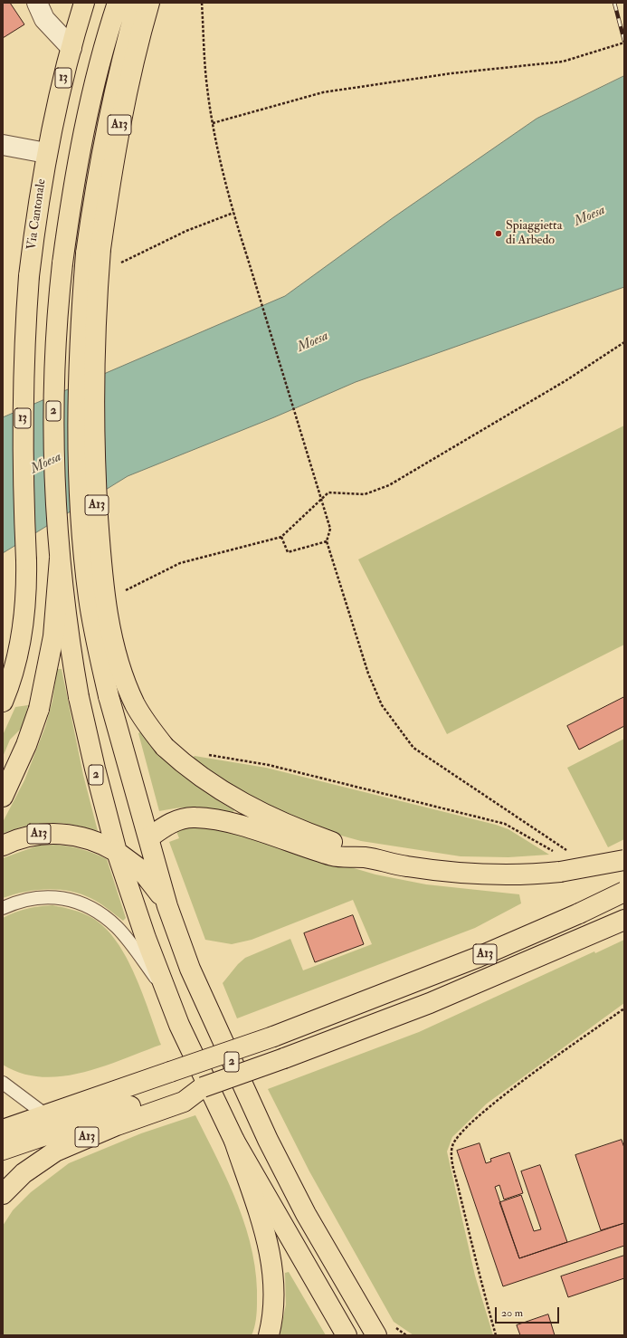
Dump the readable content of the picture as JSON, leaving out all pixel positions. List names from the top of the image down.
{
  "streets": {
    "main road": [
      "13",
      "A13",
      "Via Cantonale",
      "2"
    ]
  },
  "crossings": [
    ["13", "Via Cantonale"],
    ["A13", "2"]
  ],
  "water": ["Moesa"],
  "places": ["Spiaggietta di Arbedo"],
  "scale_bar": "20 m"
}
